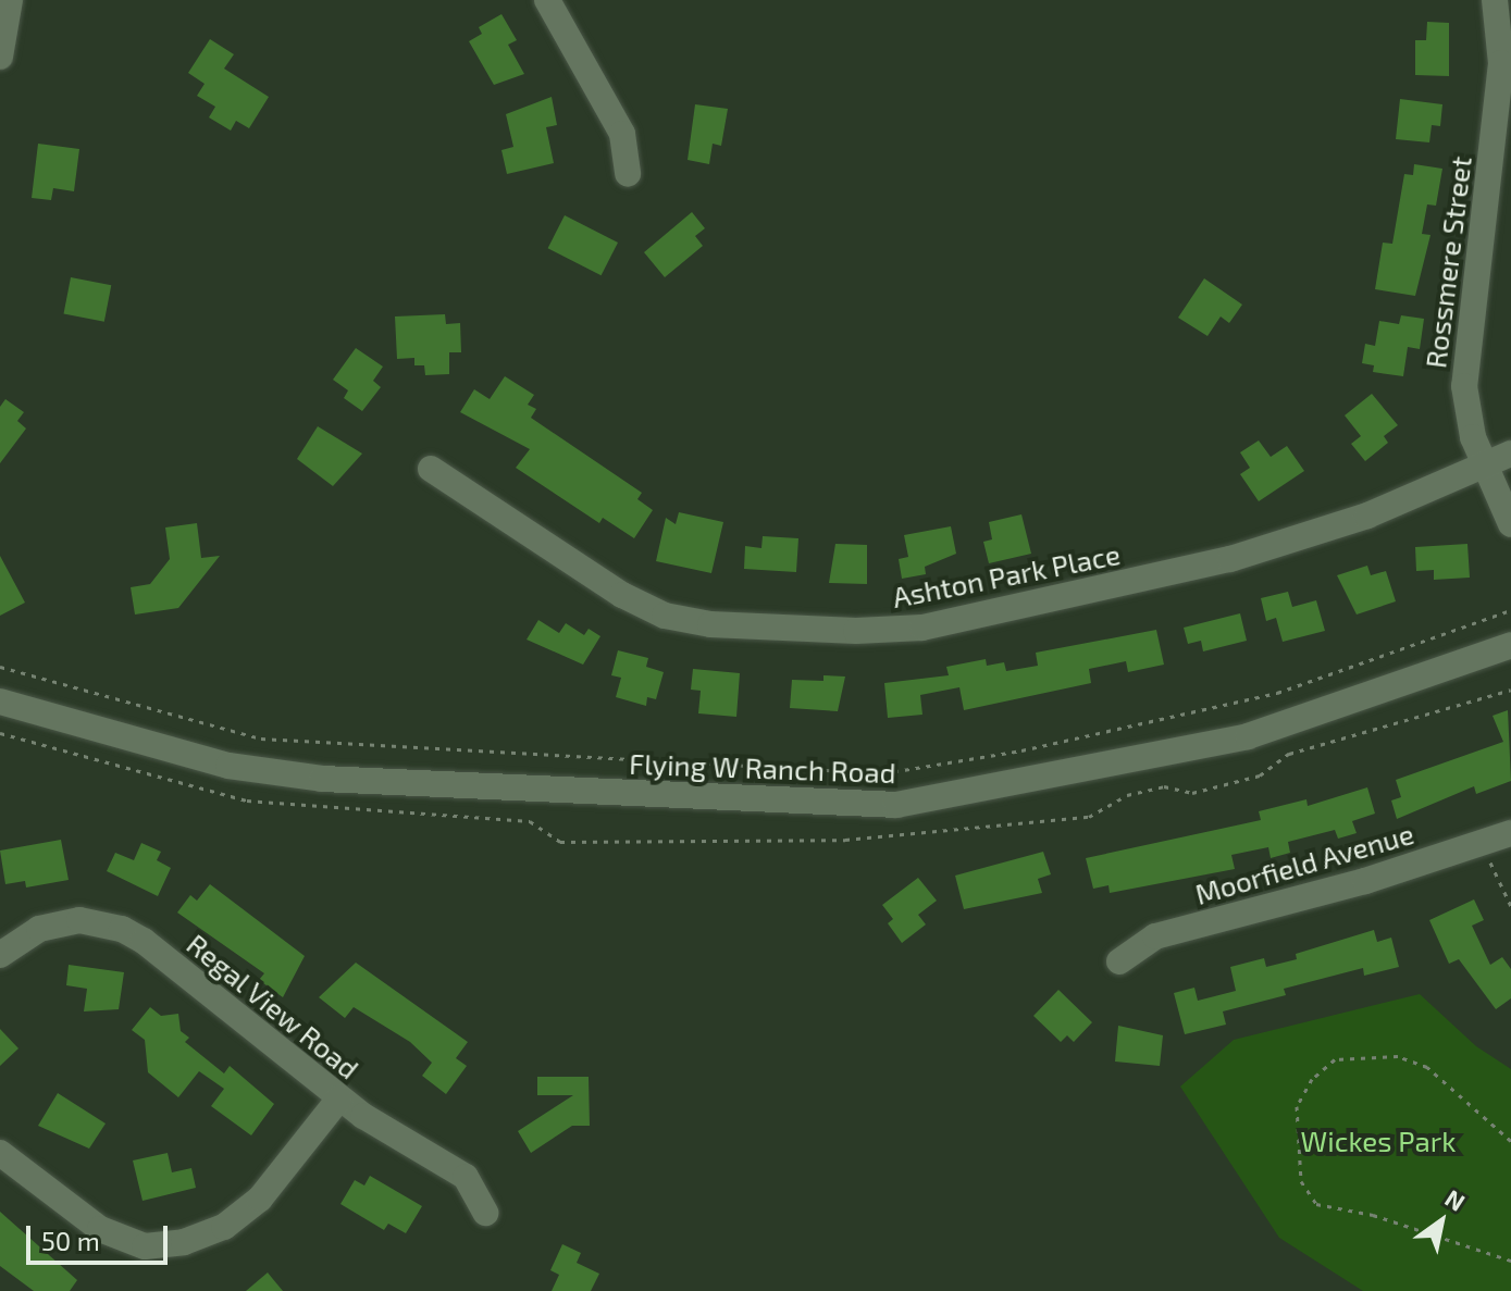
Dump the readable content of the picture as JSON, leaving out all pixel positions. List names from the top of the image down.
{
  "streets": {
    "street": [
      "Rossmere Street",
      "Ashton Park Place",
      "Flying W Ranch Road",
      "Moorfield Avenue",
      "Regal View Road"
    ]
  },
  "crossings": [
    ["Rossmere Street", "Ashton Park Place"]
  ],
  "parks": ["Wickes Park"],
  "scale_bar": "50 m",
  "north": "top right"
}
